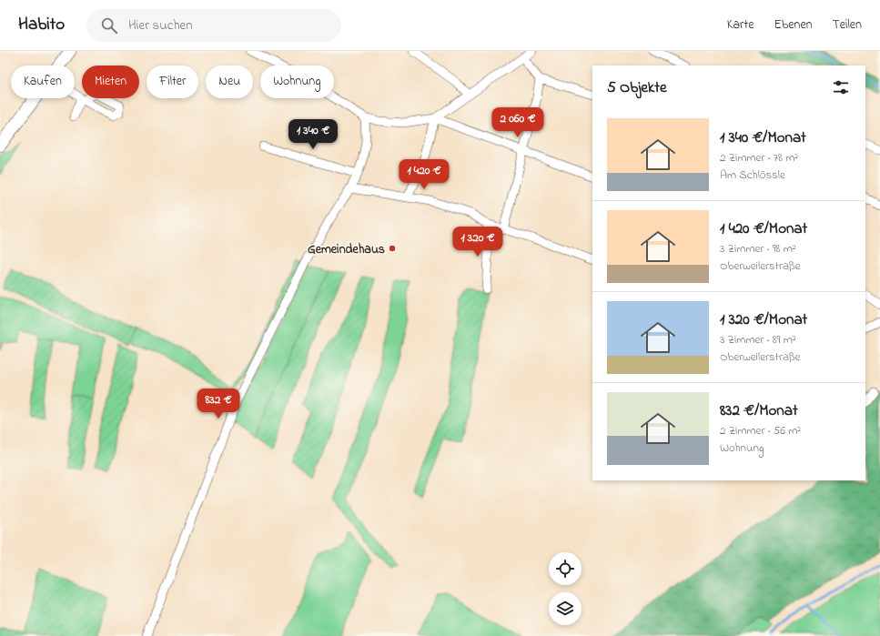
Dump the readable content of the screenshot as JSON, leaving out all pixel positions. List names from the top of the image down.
{
  "places": ["Gemeindehaus"],
  "page": {
    "header": "Habito",
    "search": "Hier suchen",
    "nav": ["Karte", "Ebenen", "Teilen"],
    "chip": [
      "Kaufen",
      "Mieten",
      "Filter",
      "Neu",
      "Wohnung"
    ],
    "heading": "5 Objekte",
    "price": [
      "2 060 €",
      "1 340 €",
      "1 420 €",
      "1 320 €",
      "832 €"
    ],
    "list": [
      {
        "name": "1 340 €/Monat",
        "note": "2 Zimmer · 78 m² · Am Schlössle"
      },
      {
        "name": "1 420 €/Monat",
        "note": "3 Zimmer · 98 m² · Oberweilerstraße"
      },
      {
        "name": "1 320 €/Monat",
        "note": "3 Zimmer · 89 m² · Oberweilerstraße"
      },
      {
        "name": "832 €/Monat",
        "note": "2 Zimmer · 56 m² · Wohnung"
      }
    ]
  }
}
